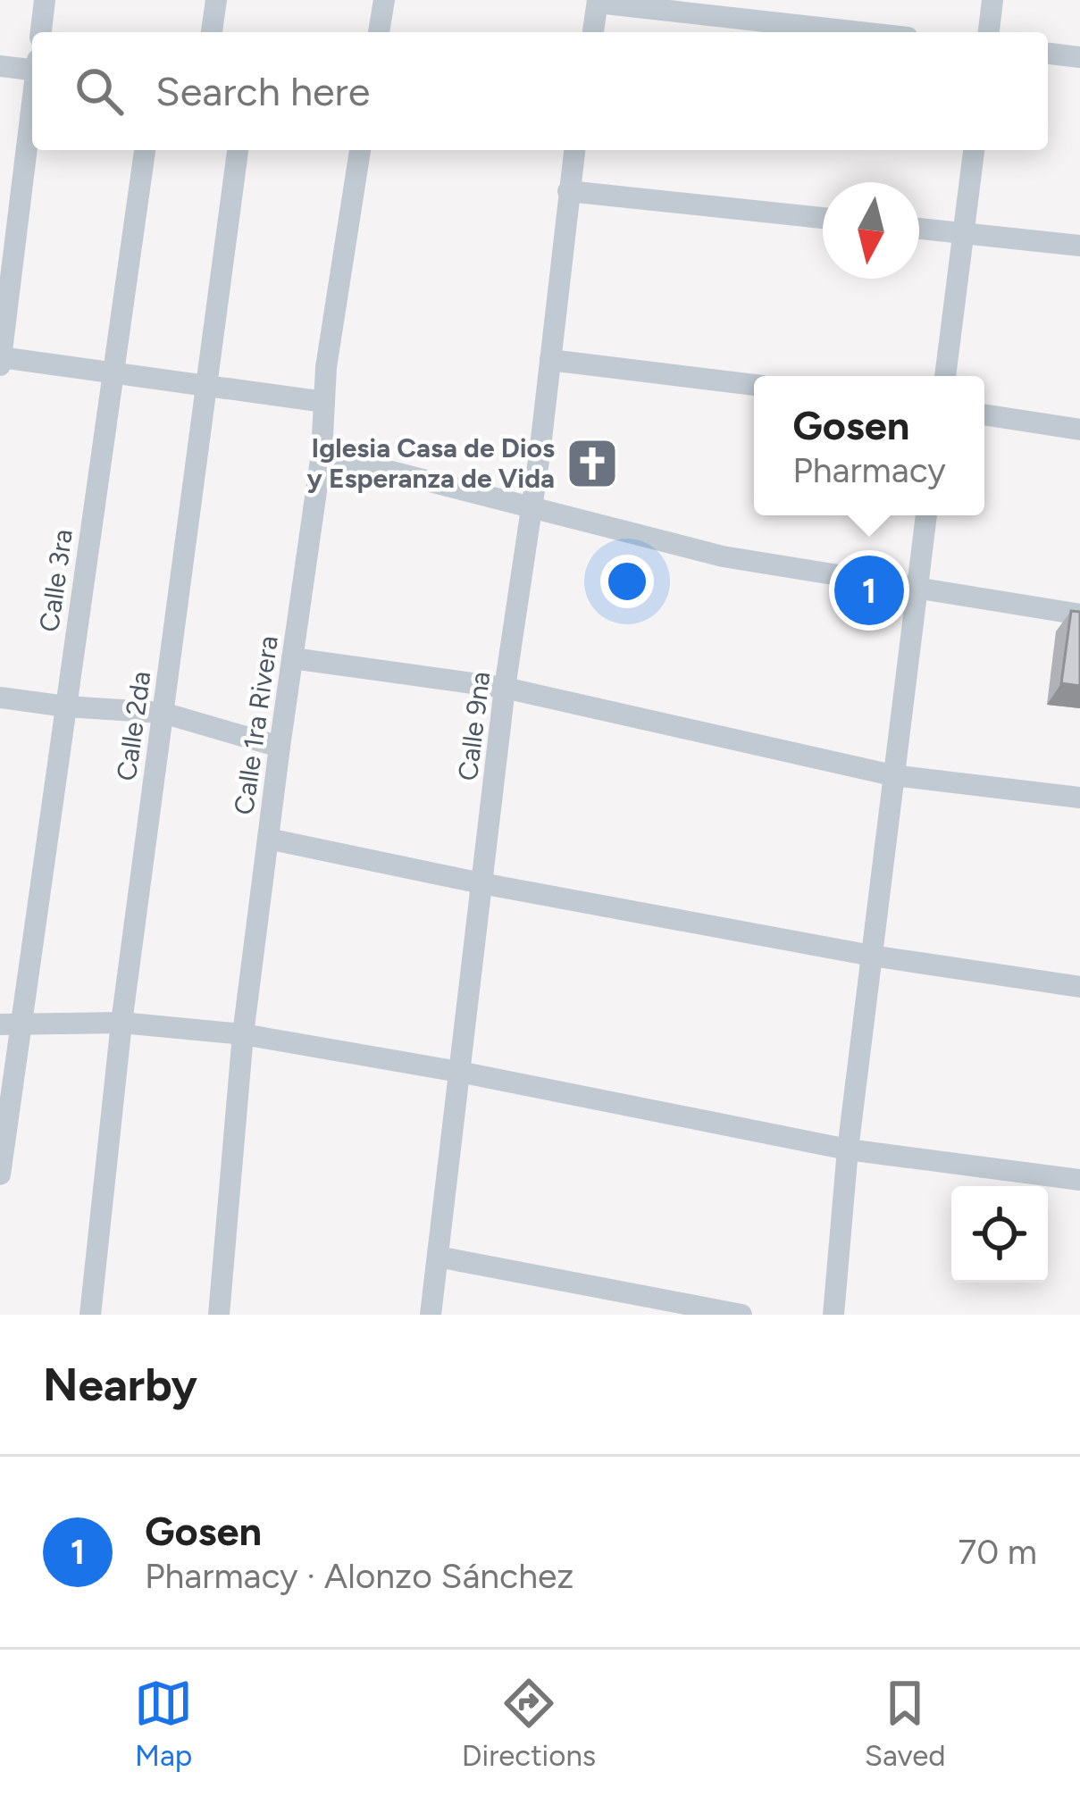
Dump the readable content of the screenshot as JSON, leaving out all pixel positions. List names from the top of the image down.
{
  "streets": {
    "street": [
      "Calle 3ra",
      "Calle 1ra Rivera",
      "Calle 2da",
      "Calle 9na"
    ]
  },
  "places": {
    "church": ["Iglesia Casa de Dios y Esperanza de Vida"]
  },
  "north": "bottom",
  "page": {
    "search": "Search here",
    "popup": ["Gosen", "Pharmacy"],
    "pins": "1",
    "heading": "Nearby",
    "list": [
      {
        "mark": "1",
        "name": "Gosen",
        "note": "Pharmacy · Alonzo Sánchez",
        "value": "70 m"
      }
    ],
    "nav": ["Map", "Directions", "Saved"]
  }
}
